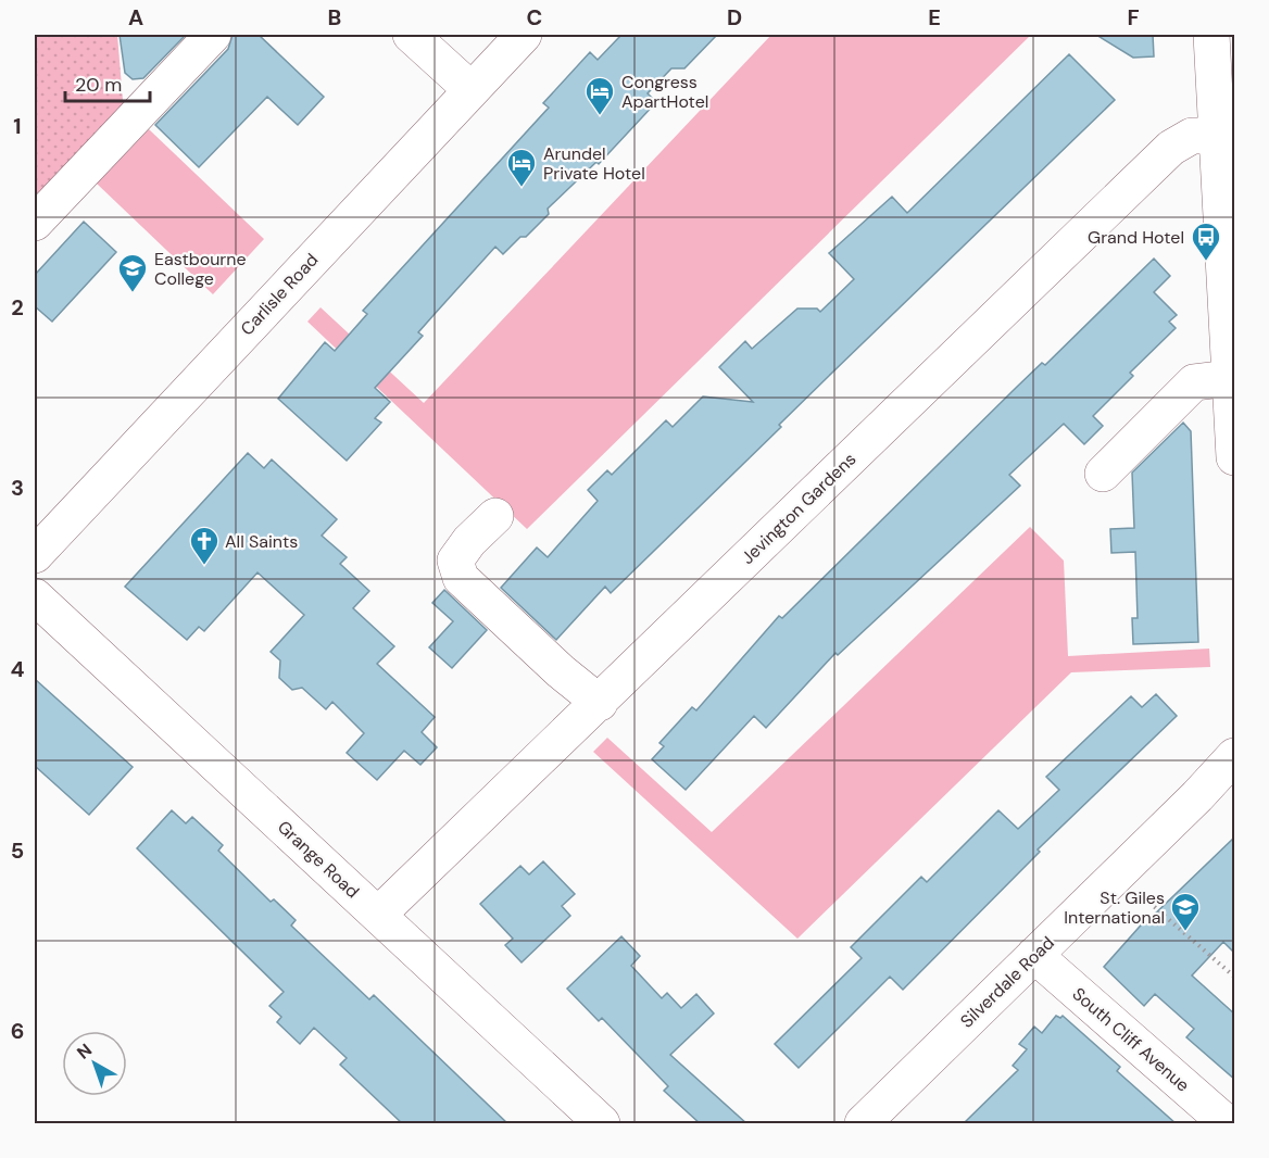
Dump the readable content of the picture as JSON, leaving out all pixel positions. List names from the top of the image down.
{
  "streets": {
    "street": [
      "Carlisle Road",
      "Jevington Gardens",
      "Grange Road",
      "Silverdale Road",
      "South Cliff Avenue"
    ]
  },
  "crossings": [
    ["Jevington Gardens", "Grange Road"],
    ["Silverdale Road", "South Cliff Avenue"]
  ],
  "places": {
    "hotel": ["Congress ApartHotel", "Arundel Private Hotel"],
    "bus stop": ["Grand Hotel"],
    "school or university": ["Eastbourne College", "St. Giles International"],
    "church": ["All Saints"]
  },
  "scale_bar": "20 m",
  "north": "top left",
  "grid": {
    "columns": [
      "A",
      "B",
      "C",
      "D",
      "E",
      "F"
    ],
    "rows": [
      "1",
      "2",
      "3",
      "4",
      "5",
      "6"
    ]
  }
}
